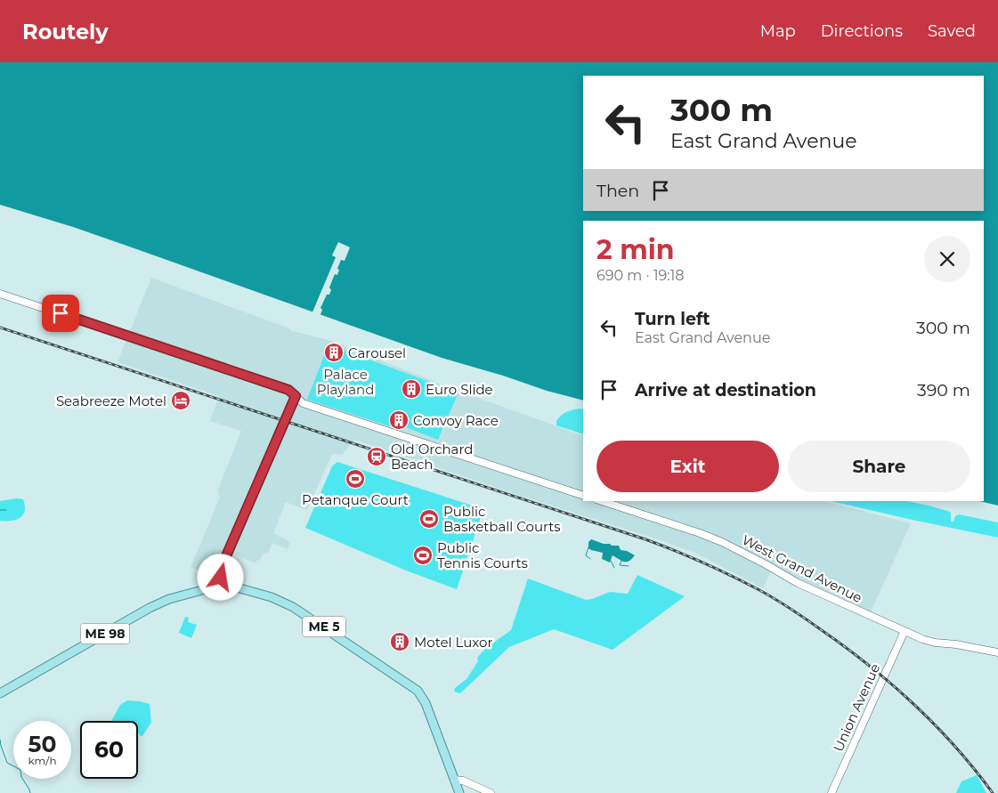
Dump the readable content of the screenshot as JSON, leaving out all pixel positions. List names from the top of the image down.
{
  "streets": {
    "main road": [
      "West Grand Avenue",
      "ME 5",
      "ME 98",
      "Union Avenue"
    ]
  },
  "crossings": [
    ["West Grand Avenue", "Union Avenue"],
    ["ME 5", "ME 98"]
  ],
  "parks": ["Palace Playland"],
  "places": {
    "building": [
      "Carousel",
      "Euro Slide",
      "Convoy Race",
      "Motel Luxor"
    ],
    "hotel": ["Seabreeze Motel"],
    "station": ["Old Orchard Beach"],
    "sports": ["Petanque Court", "Public Basketball Courts", "Public Tennis Courts"]
  },
  "page": {
    "header": "Routely",
    "nav": ["Map", "Directions", "Saved"],
    "turn": ["300 m", "East Grand Avenue"],
    "then": "Then",
    "heading": ["2 min", "690 m · 19:18"],
    "list": [
      {
        "name": "Turn left",
        "note": "East Grand Avenue",
        "value": "300 m"
      },
      {
        "name": "Arrive at destination",
        "value": "390 m"
      }
    ],
    "buttons": ["Exit", "Share"],
    "speed": "50 km/h",
    "limit": "60"
  }
}
